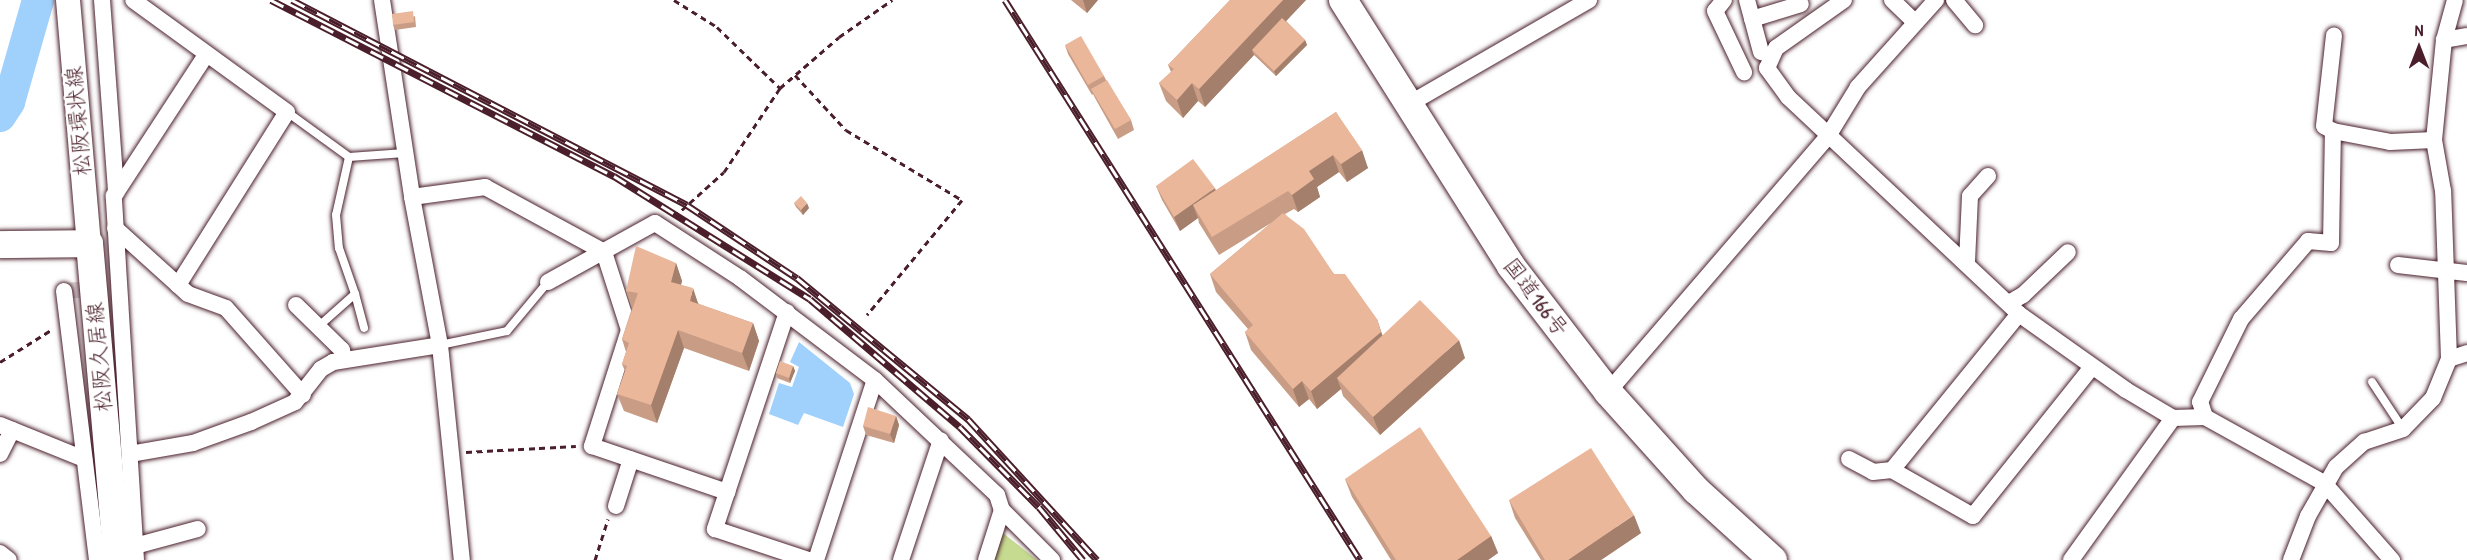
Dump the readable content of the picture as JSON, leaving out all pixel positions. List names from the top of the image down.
{
  "streets": {
    "highway": ["国道166号"],
    "main road": ["松阪環状線", "松阪久居線"]
  },
  "crossings": [
    ["松阪環状線", "松阪久居線"]
  ],
  "north": "top"
}
